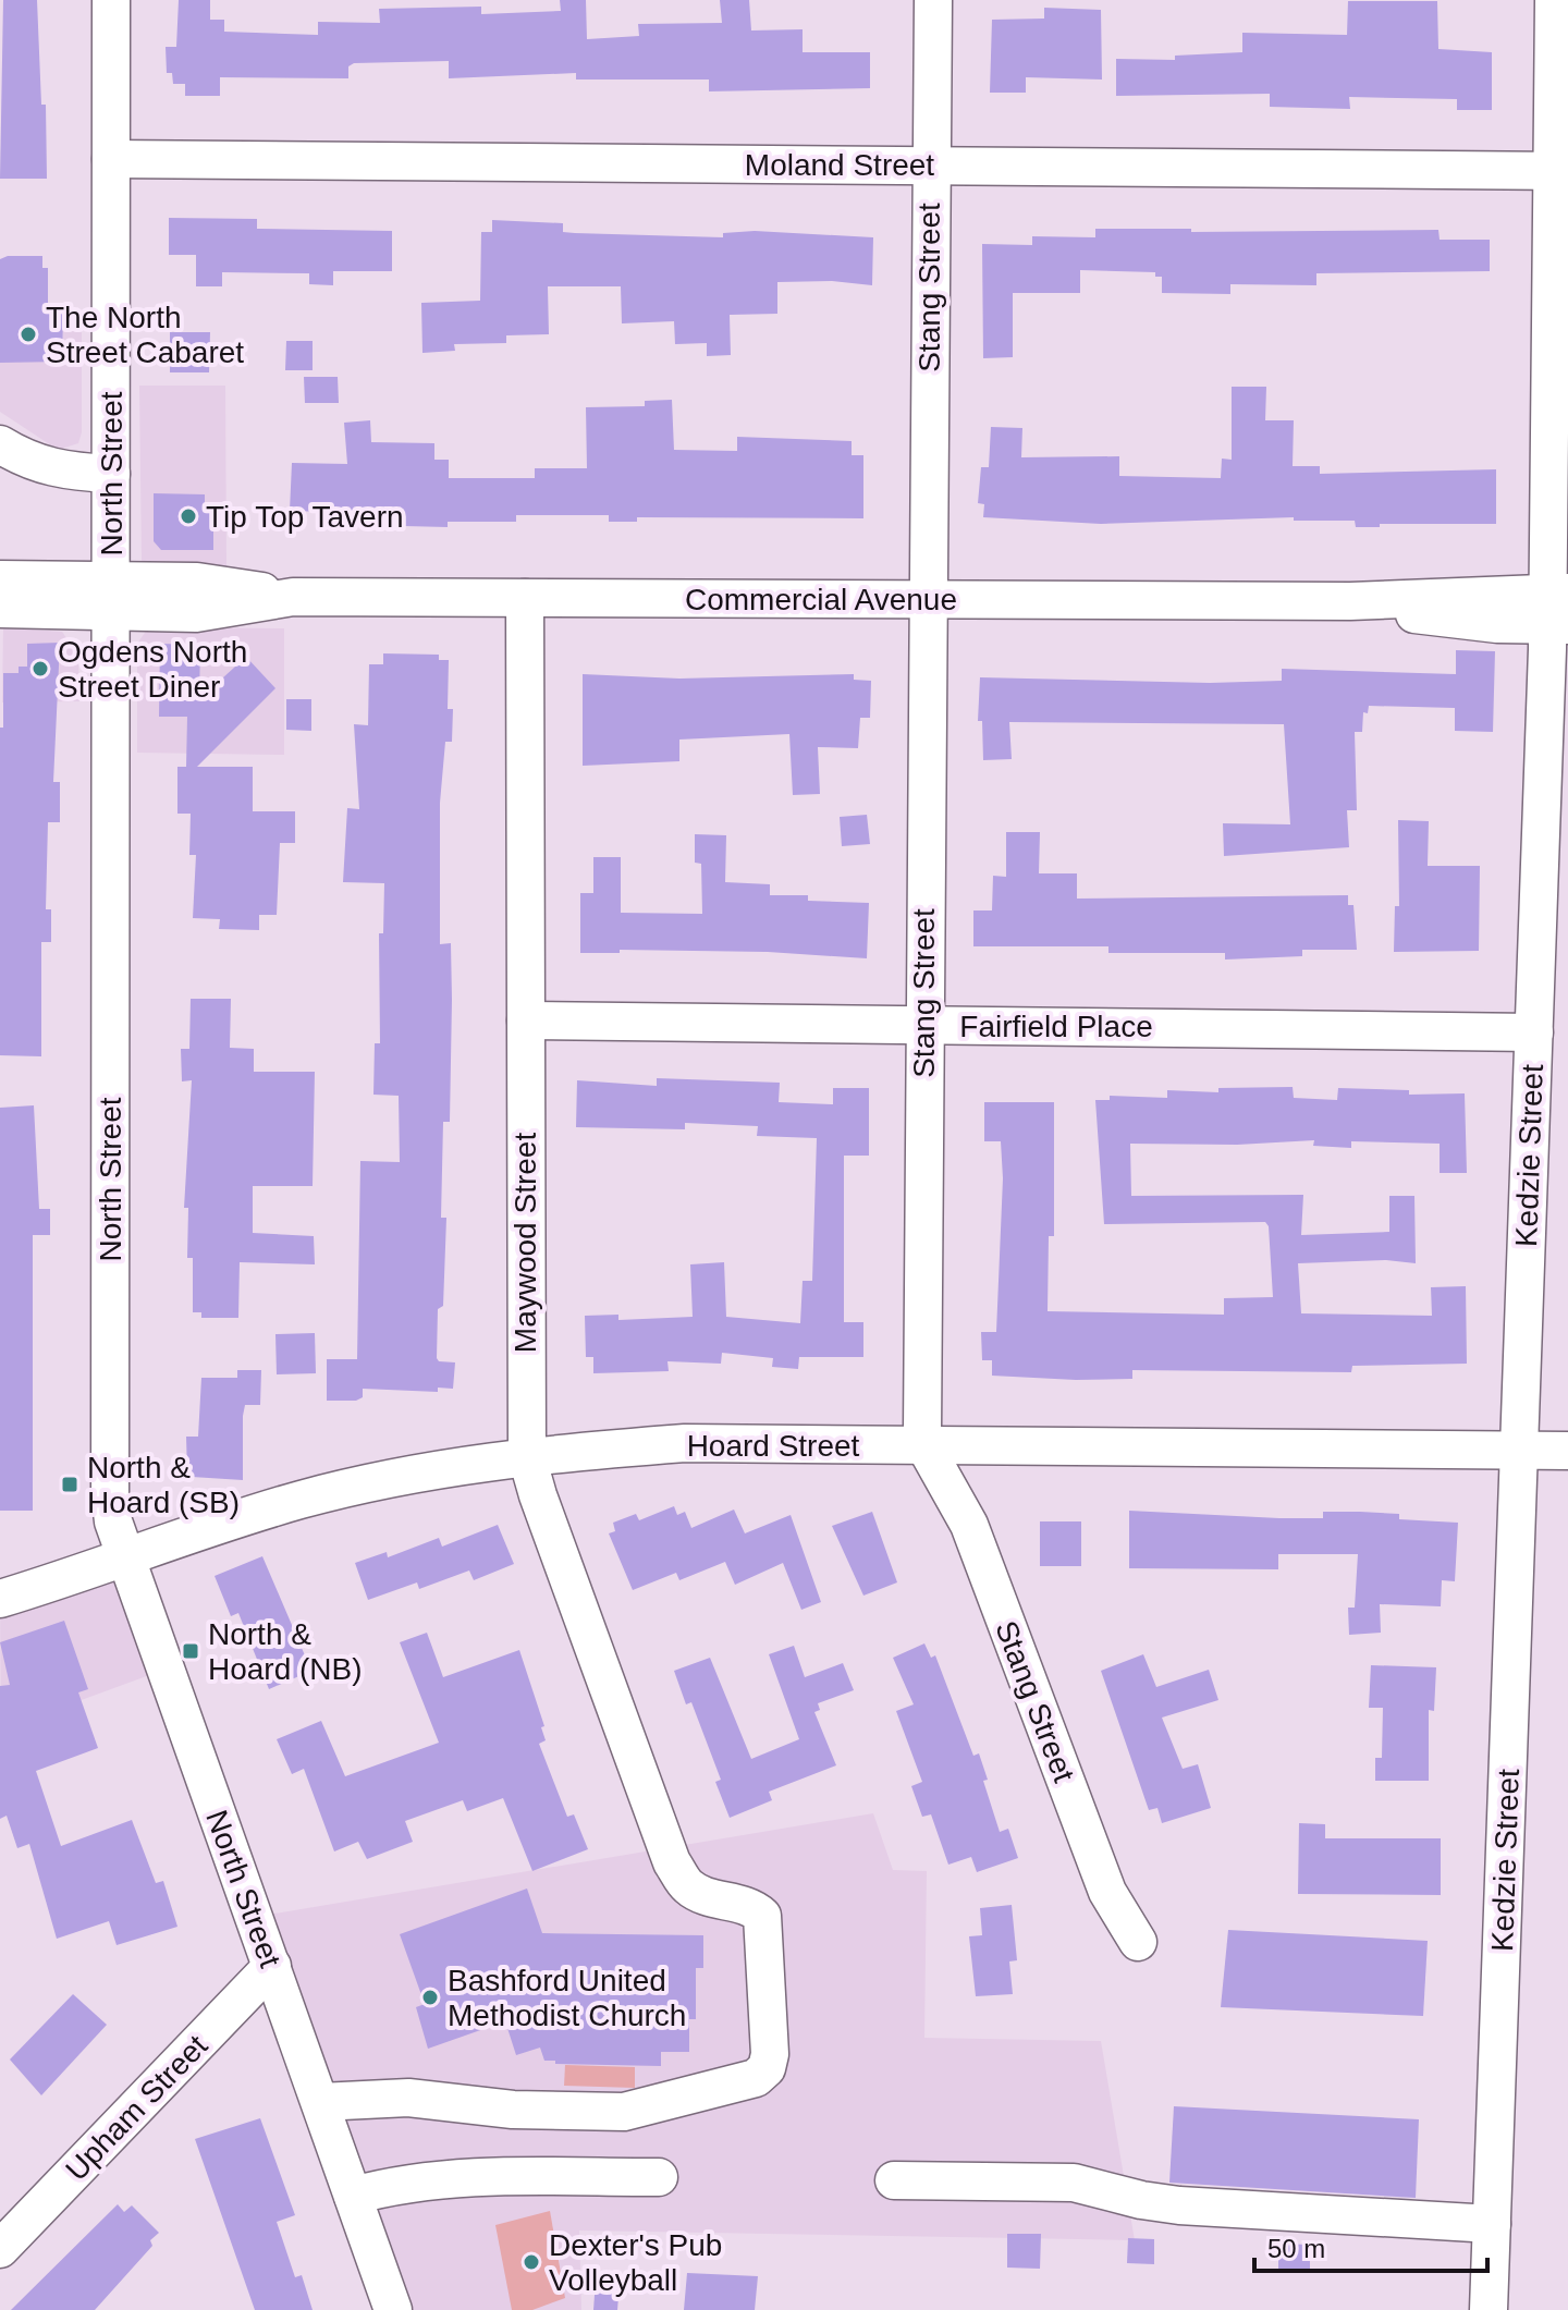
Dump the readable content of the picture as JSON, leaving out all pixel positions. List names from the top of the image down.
{
  "streets": {
    "street": [
      "Moland Street",
      "Stang Street",
      "North Street",
      "Commercial Avenue",
      "Fairfield Place",
      "Kedzie Street",
      "Maywood Street",
      "Hoard Street",
      "Upham Street"
    ]
  },
  "crossings": [
    ["Moland Street", "Stang Street"],
    ["Moland Street", "North Street"],
    ["Moland Street", "Kedzie Street"],
    ["Stang Street", "Commercial Avenue"],
    ["Stang Street", "Fairfield Place"],
    ["Stang Street", "Hoard Street"],
    ["North Street", "Commercial Avenue"],
    ["North Street", "Maywood Street"],
    ["North Street", "Hoard Street"],
    ["North Street", "Upham Street"],
    ["Commercial Avenue", "Kedzie Street"],
    ["Commercial Avenue", "Maywood Street"],
    ["Fairfield Place", "Kedzie Street"],
    ["Fairfield Place", "Maywood Street"],
    ["Kedzie Street", "Hoard Street"],
    ["Maywood Street", "Hoard Street"]
  ],
  "places": {
    "other": [
      "The North Street Cabaret",
      "Tip Top Tavern",
      "Ogdens North Street Diner",
      "Bashford United Methodist Church",
      "Dexter's Pub Volleyball"
    ],
    "transit": ["North & Hoard (SB)", "North & Hoard (NB)"]
  },
  "scale_bar": "50 m"
}
